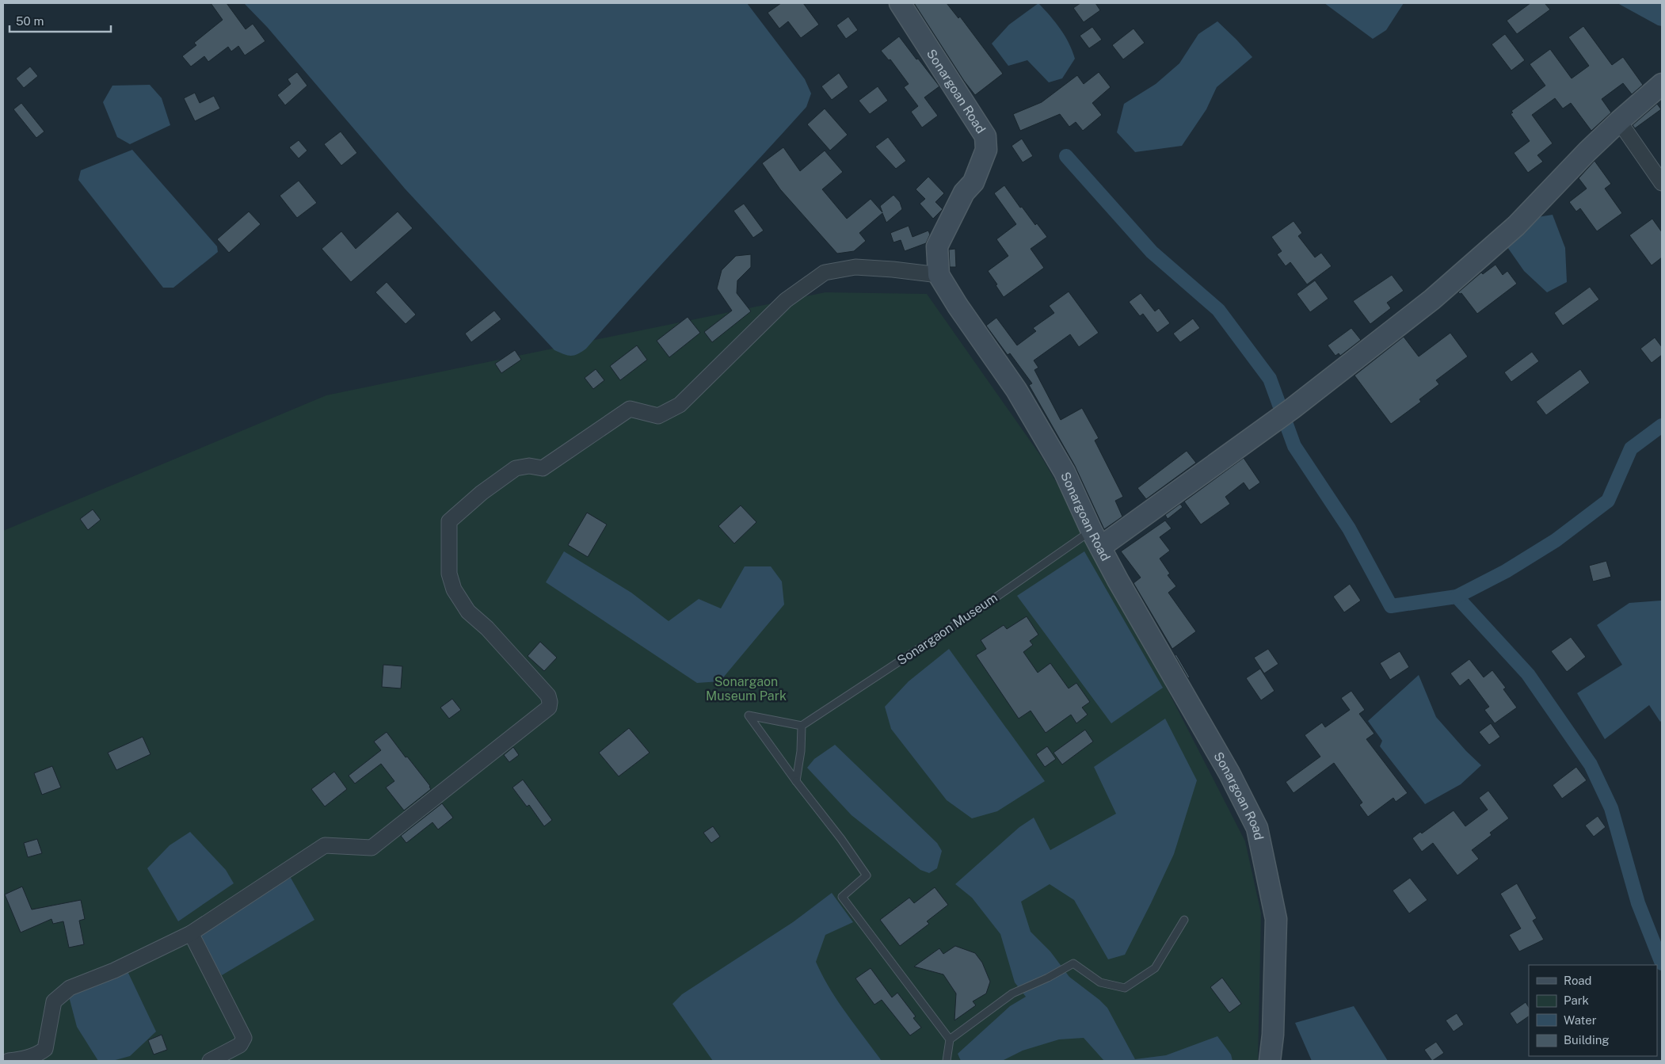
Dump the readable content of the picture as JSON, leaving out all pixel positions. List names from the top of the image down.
{
  "streets": {
    "main road": ["Sonargoan Road"],
    "lane": ["Sonargaon Museum"]
  },
  "crossings": [
    ["Sonargoan Road", "Sonargaon Museum"]
  ],
  "parks": ["Sonargaon Museum Park"],
  "legend": [
    "Road",
    "Park",
    "Water",
    "Building"
  ],
  "scale_bar": "50 m"
}
